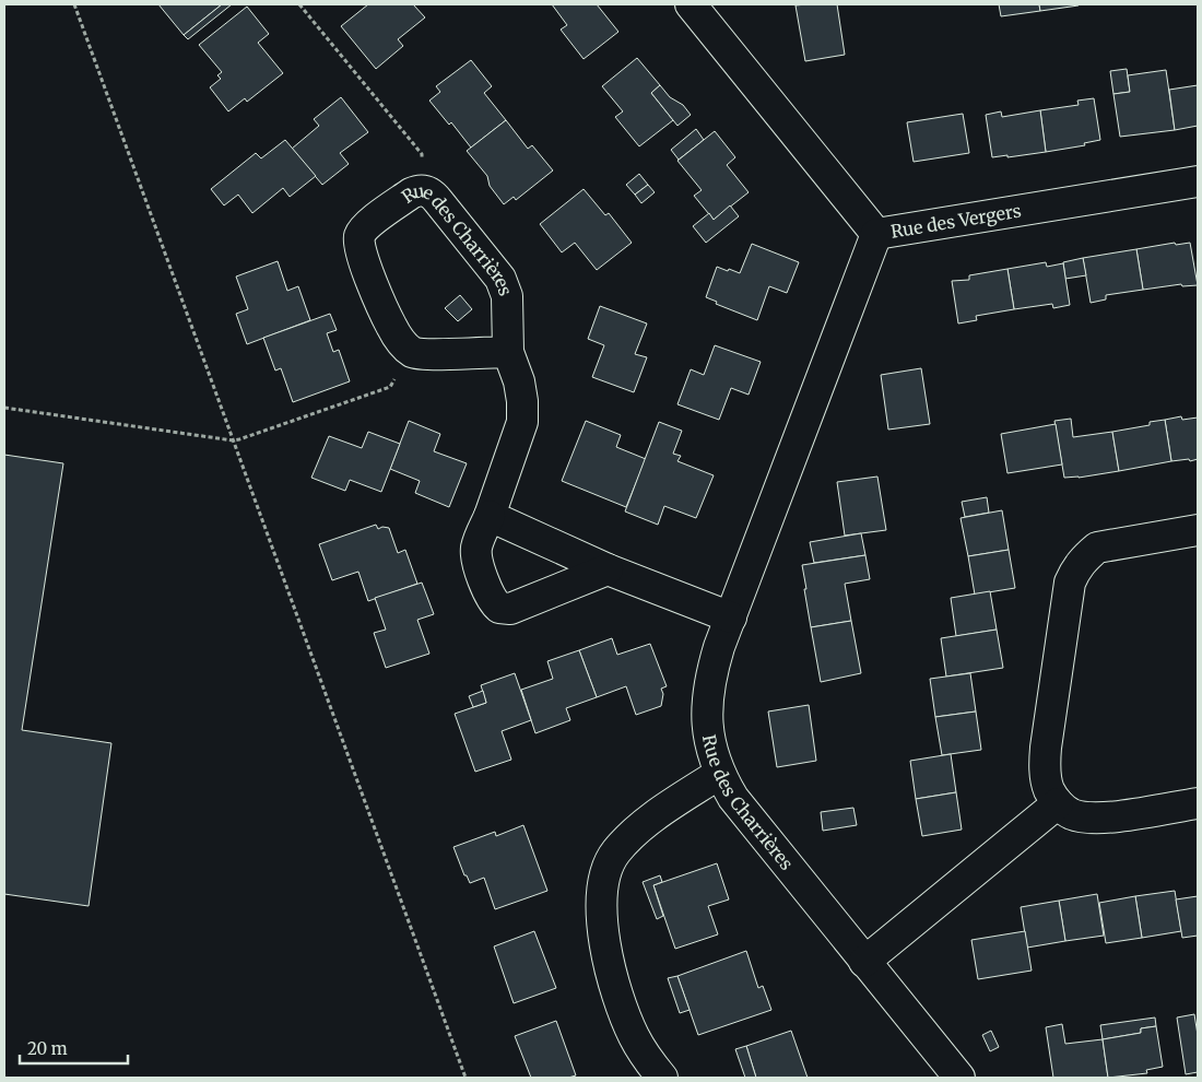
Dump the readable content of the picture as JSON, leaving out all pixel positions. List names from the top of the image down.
{
  "streets": {
    "street": ["Rue des Vergers", "Rue des Charrières"]
  },
  "crossings": [
    ["Rue des Vergers", "Rue des Charrières"]
  ],
  "scale_bar": "20 m"
}
